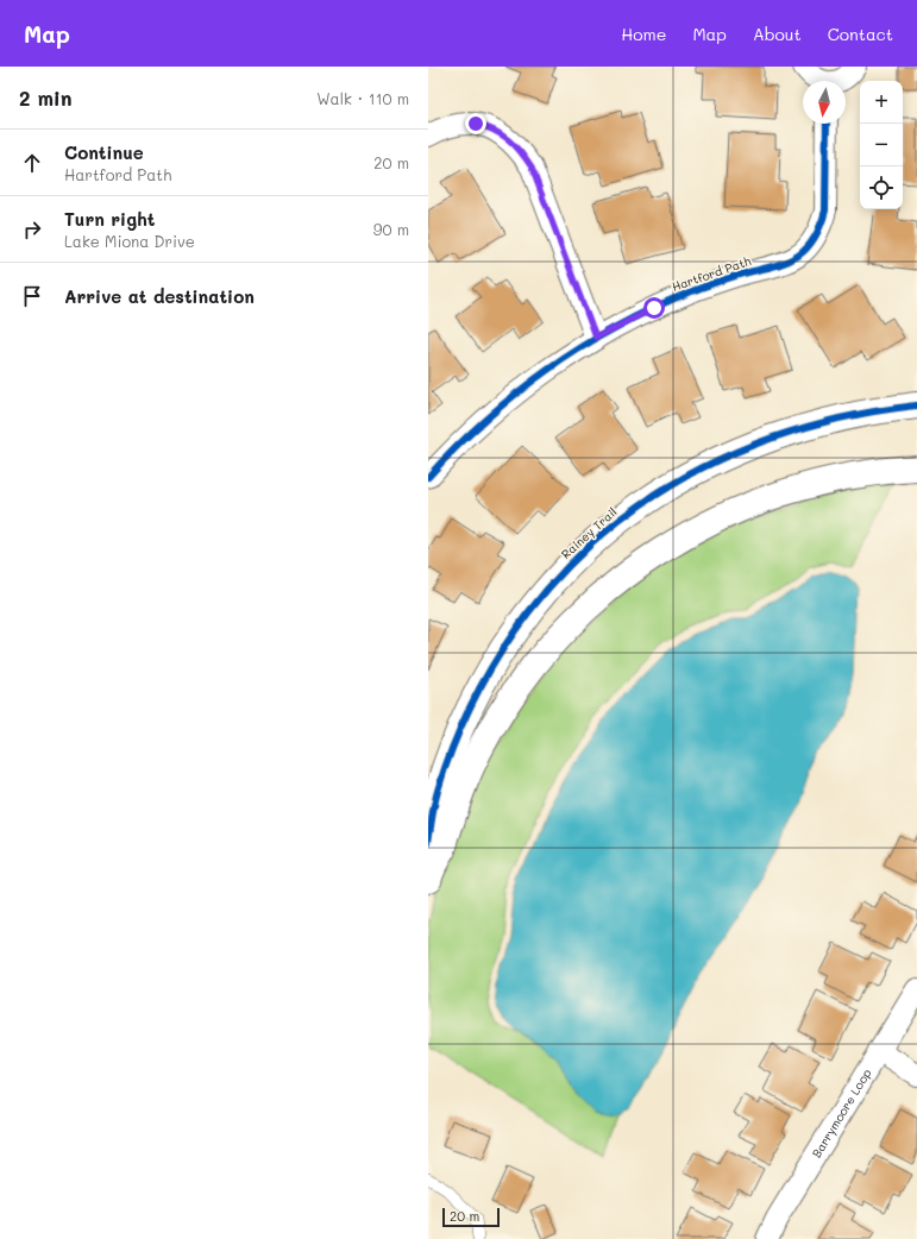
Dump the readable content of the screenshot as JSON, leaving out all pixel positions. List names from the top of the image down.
{
  "streets": {
    "street": ["Hartford Path", "Rainey Trail", "Barrymoore Loop"]
  },
  "scale_bar": "20 m",
  "north": "bottom",
  "page": {
    "header": "Map",
    "nav": [
      "Home",
      "Map",
      "About",
      "Contact"
    ],
    "heading": ["2 min", "Walk · 110 m"],
    "map_buttons": ["+", "−"],
    "list": [
      ["Continue", "Hartford Path", "20 m"],
      ["Turn right", "Lake Miona Drive", "90 m"],
      "Arrive at destination"
    ],
    "scale": "20 m"
  }
}
